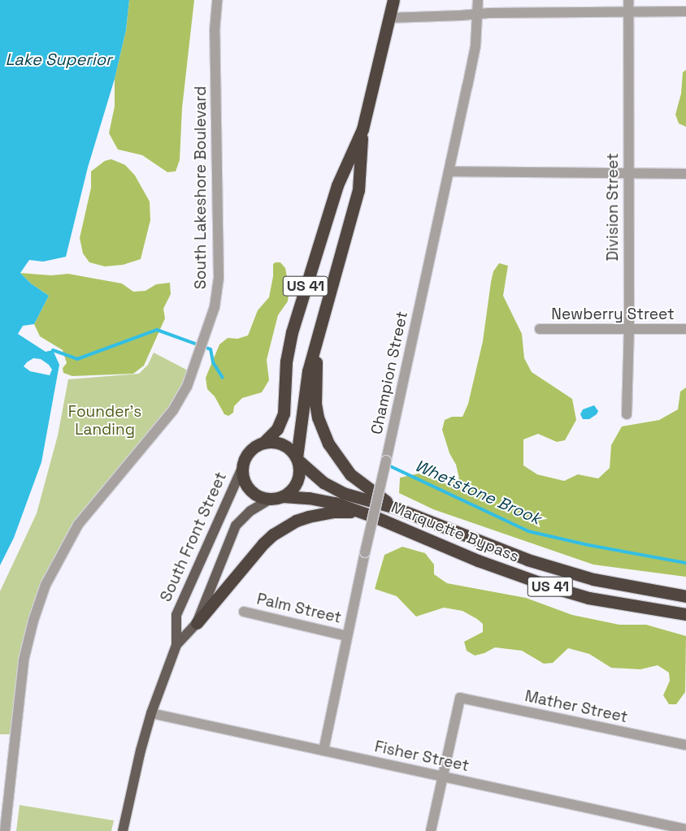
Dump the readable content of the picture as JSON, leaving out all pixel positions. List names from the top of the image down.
{
  "streets": {
    "highway": ["US 41", "Marquette Bypass"],
    "main road": ["South Front Street"],
    "street": [
      "South Lakeshore Boulevard",
      "Division Street",
      "Newberry Street",
      "Champion Street",
      "Palm Street",
      "Mather Street",
      "Fisher Street"
    ]
  },
  "crossings": [
    ["Division Street", "Newberry Street"],
    ["US 41", "Marquette Bypass"],
    ["US 41", "South Front Street"],
    ["Champion Street", "Palm Street"],
    ["Champion Street", "Fisher Street"],
    ["Marquette Bypass", "South Front Street"],
    ["South Front Street", "Fisher Street"],
    ["Mather Street", "Fisher Street"]
  ],
  "water": ["Lake Superior", "Whetstone Brook"],
  "parks": ["Founder's Landing"]
}
